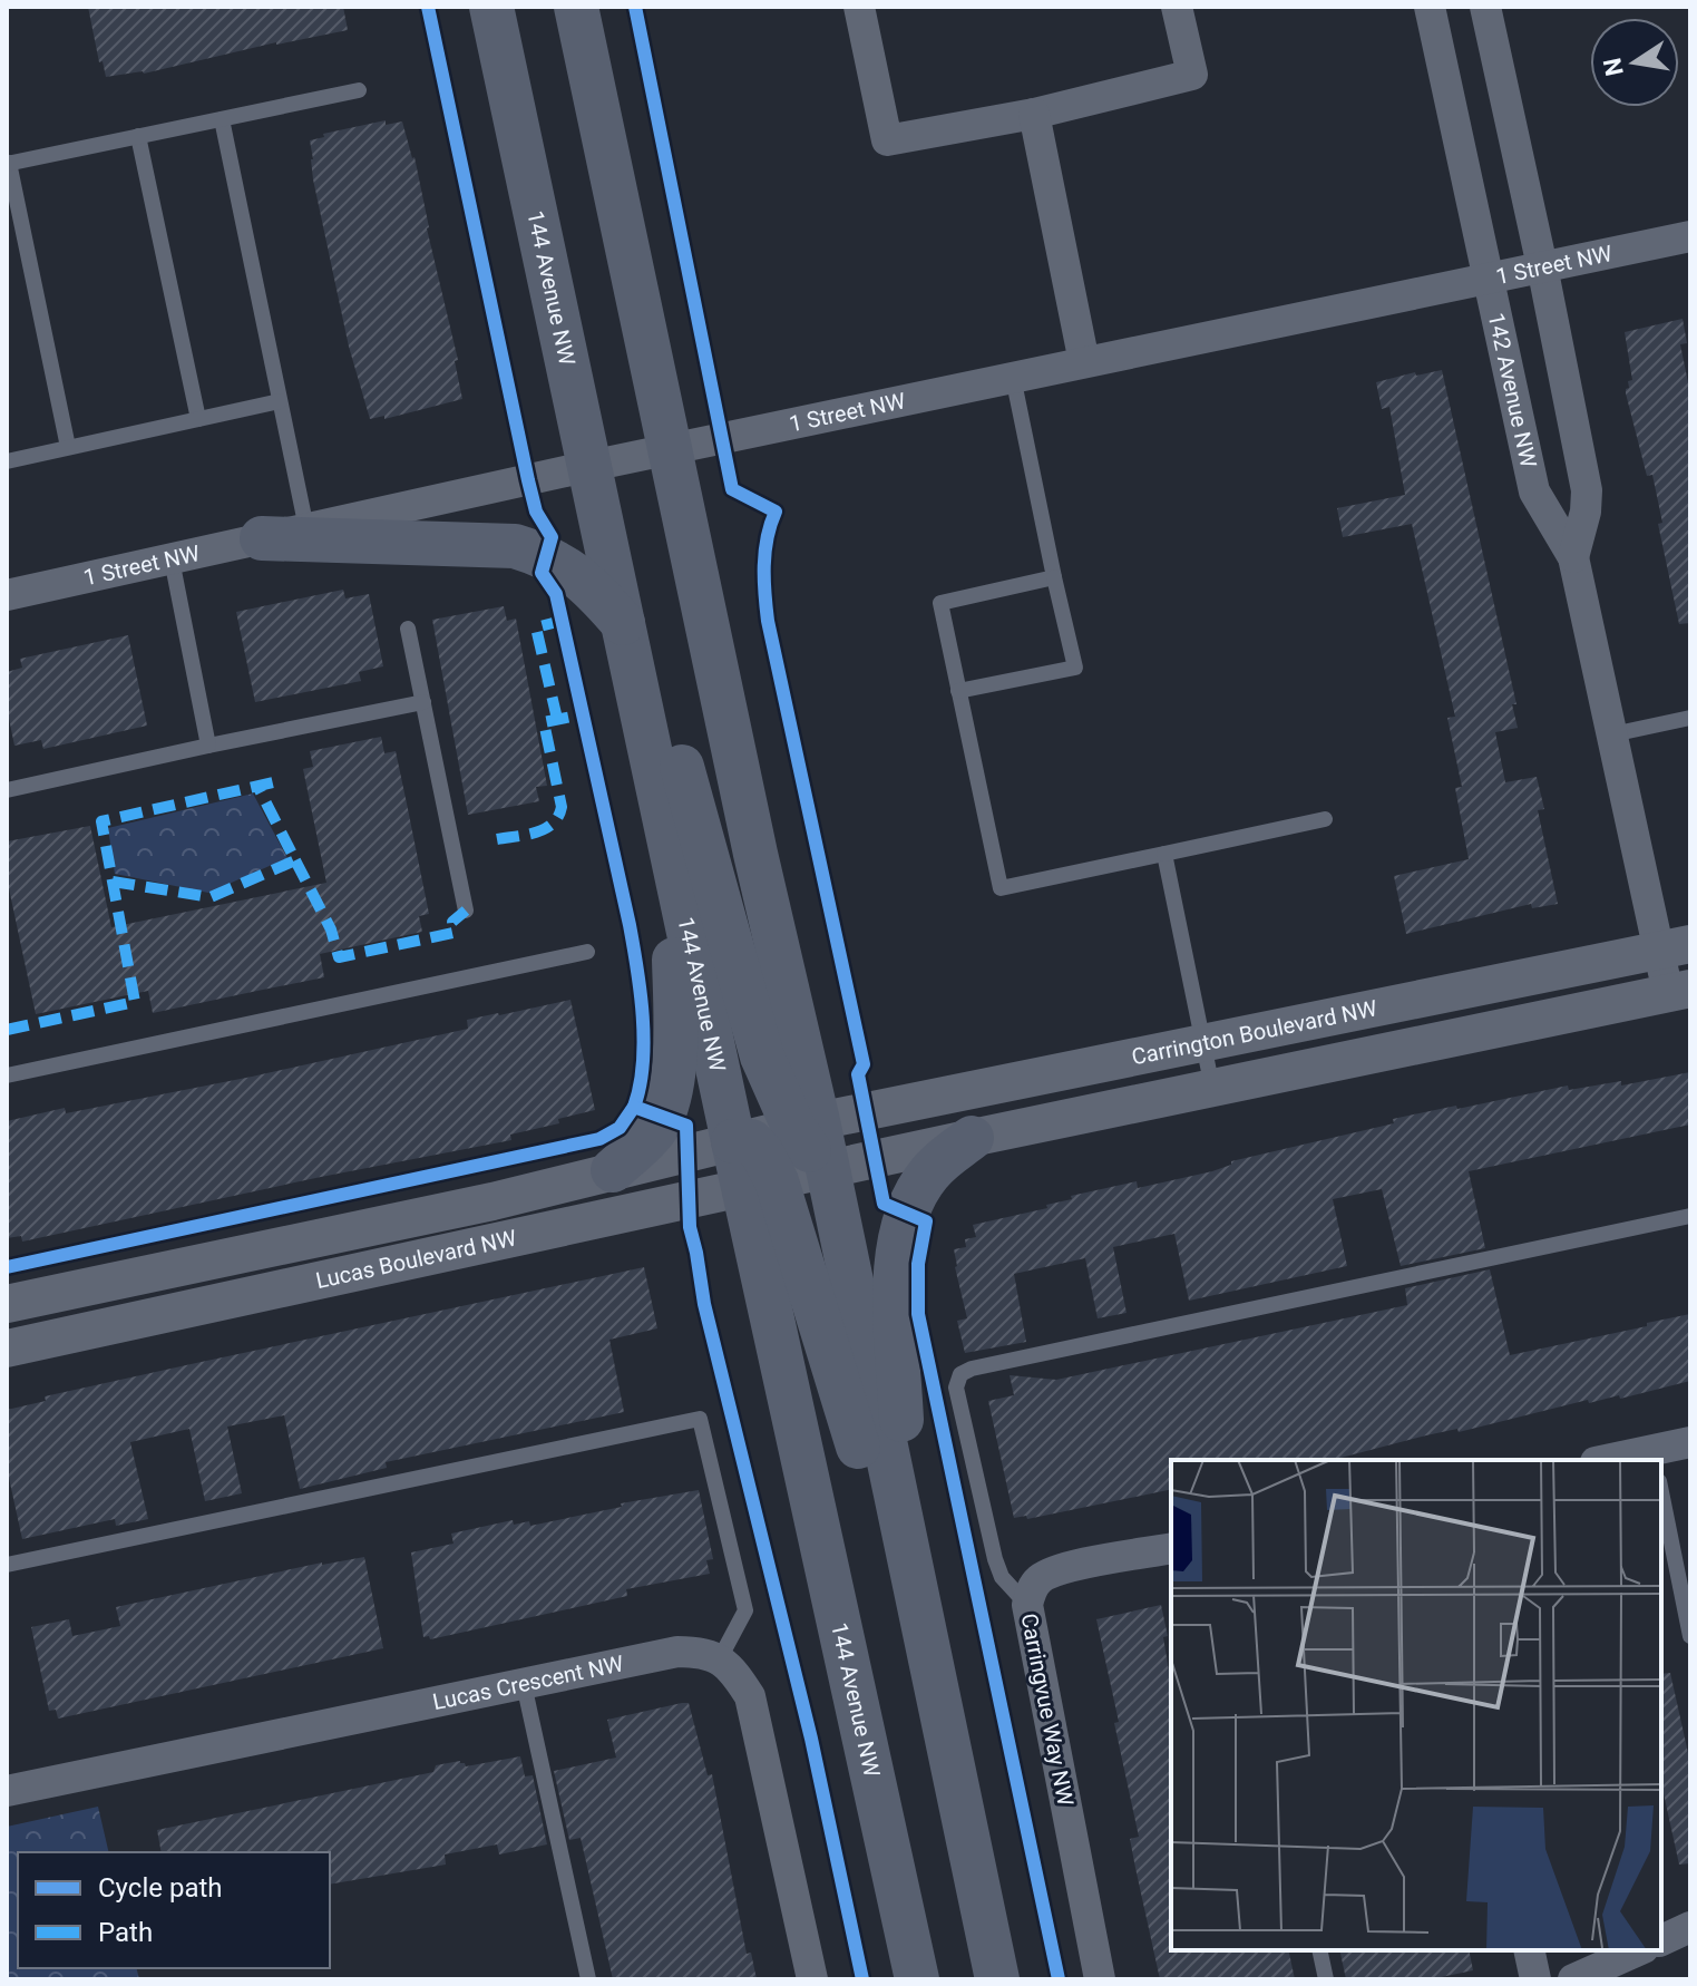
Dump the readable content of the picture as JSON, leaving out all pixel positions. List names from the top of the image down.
{
  "streets": {
    "main road": ["144 Avenue NW"],
    "street": [
      "1 Street NW",
      "142 Avenue NW",
      "Carrington Boulevard NW",
      "Lucas Boulevard NW",
      "Lucas Crescent NW",
      "Carringvue Way NW"
    ]
  },
  "crossings": [
    ["1 Street NW", "144 Avenue NW"],
    ["1 Street NW", "142 Avenue NW"],
    ["144 Avenue NW", "Lucas Boulevard NW"],
    ["142 Avenue NW", "Carrington Boulevard NW"],
    ["Carrington Boulevard NW", "Lucas Boulevard NW"]
  ],
  "legend": ["Cycle path", "Path"],
  "north": "left"
}
